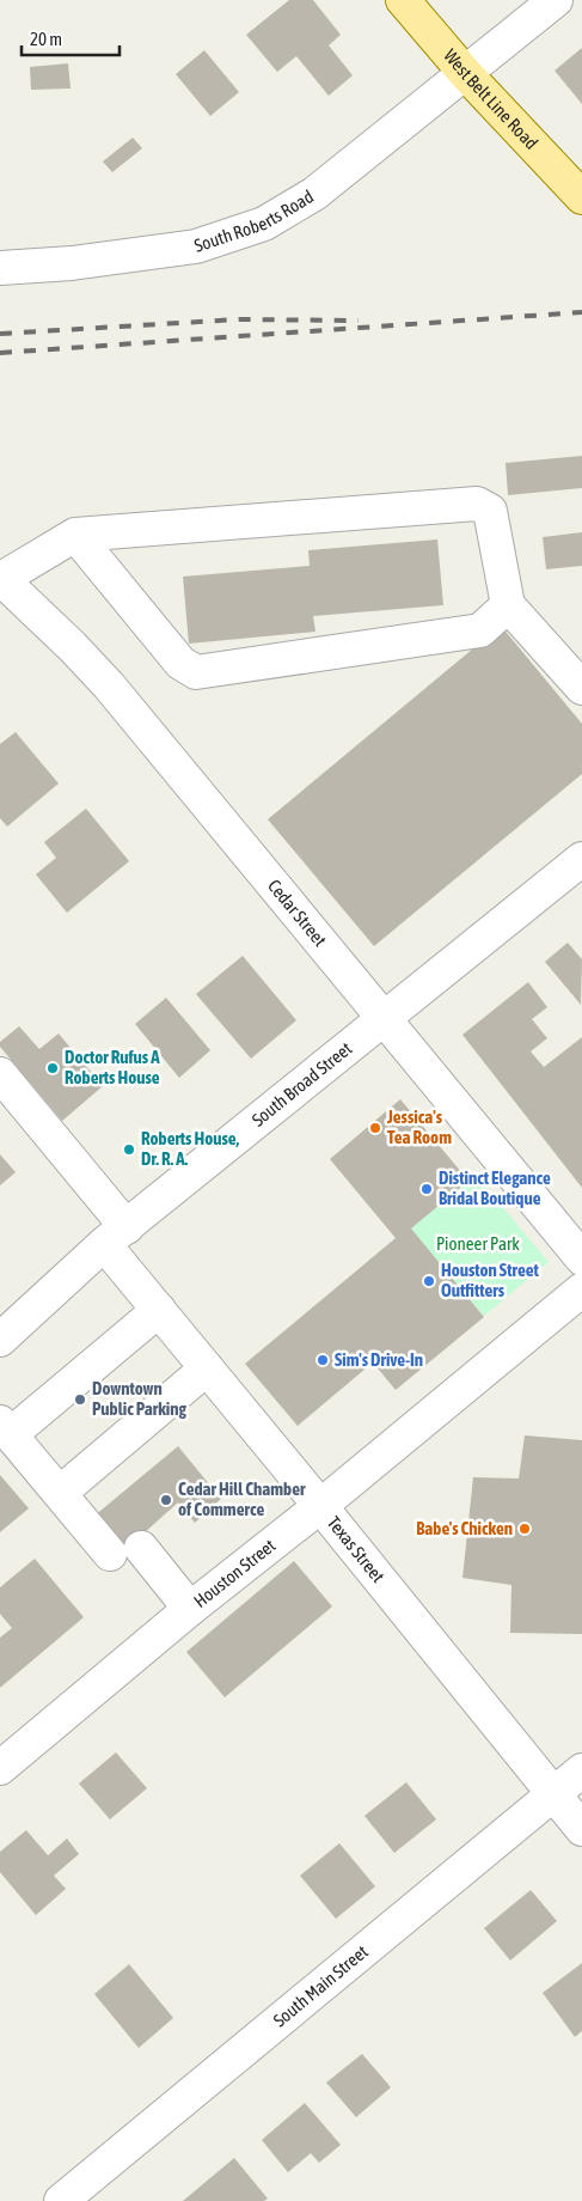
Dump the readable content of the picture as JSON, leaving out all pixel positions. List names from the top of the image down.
{
  "streets": {
    "main road": ["West Belt Line Road"],
    "street": [
      "South Roberts Road",
      "Cedar Street",
      "South Broad Street",
      "Texas Street",
      "Houston Street",
      "South Main Street"
    ]
  },
  "crossings": [
    ["West Belt Line Road", "South Roberts Road"],
    ["Cedar Street", "South Broad Street"],
    ["South Broad Street", "Texas Street"],
    ["Texas Street", "Houston Street"],
    ["Texas Street", "South Main Street"]
  ],
  "parks": ["Pioneer Park"],
  "places": [
    "Doctor Rufus A Roberts House",
    "Jessica's Tea Room",
    "Roberts House, Dr. R. A.",
    "Distinct Elegance Bridal Boutique",
    "Houston Street Outfitters",
    "Sim's Drive-In",
    "Downtown Public Parking",
    "Cedar Hill Chamber of Commerce",
    "Babe's Chicken"
  ],
  "scale_bar": "20 m"
}
